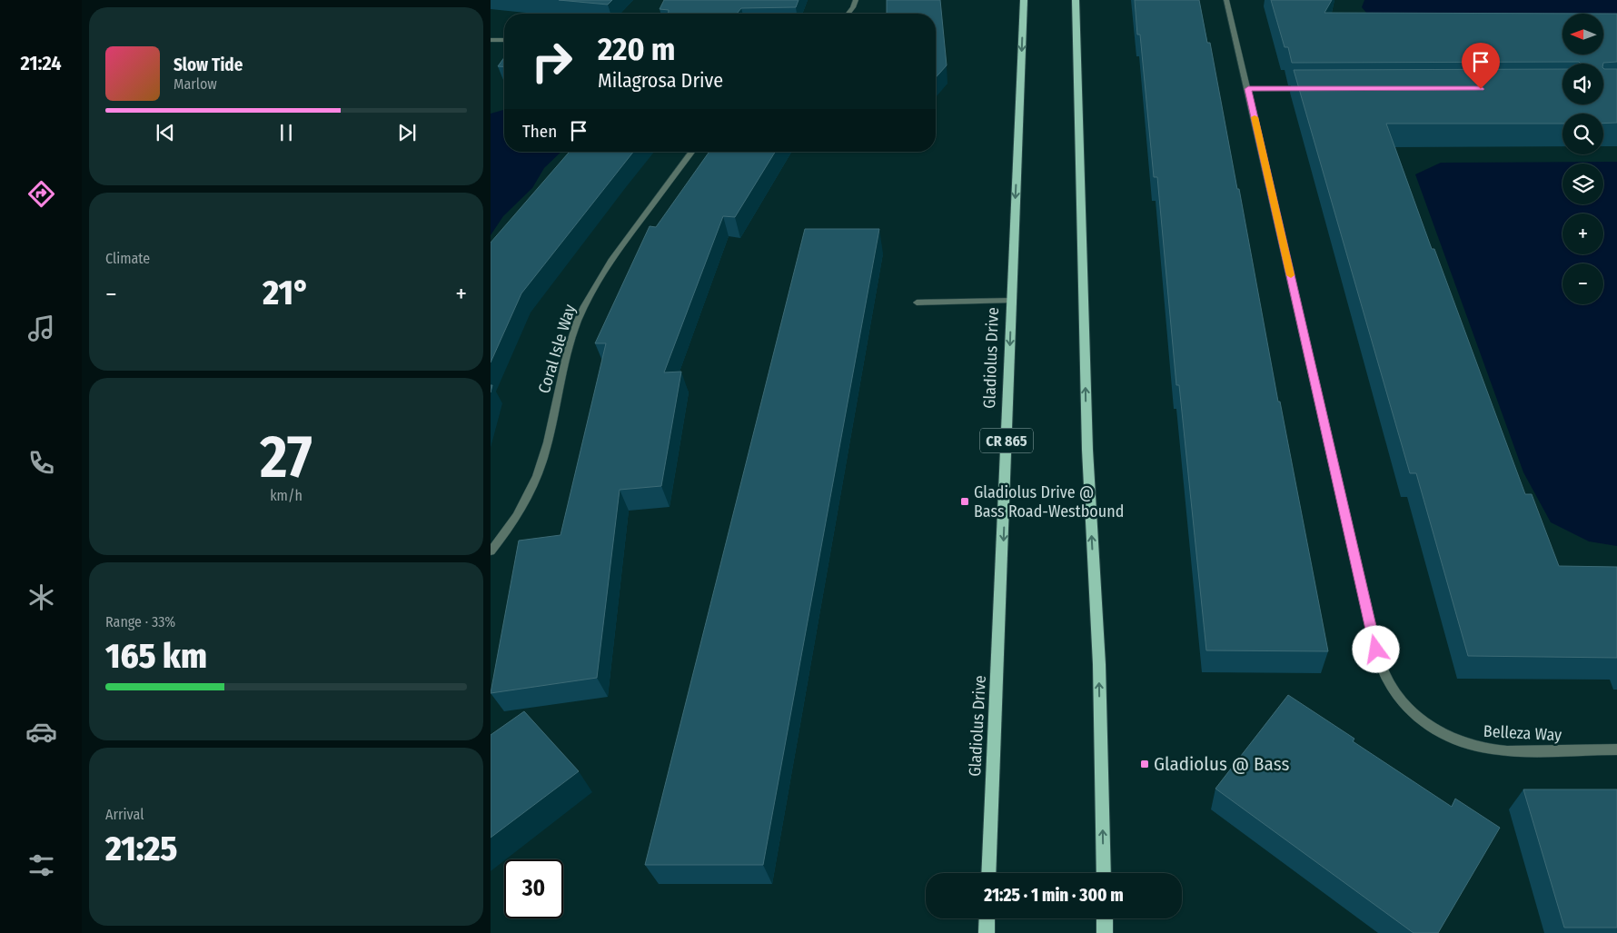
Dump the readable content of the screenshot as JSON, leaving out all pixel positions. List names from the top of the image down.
{
  "streets": {
    "main road": ["Gladiolus Drive", "CR 865"],
    "street": ["Coral Isle Way", "Belleza Way"]
  },
  "places": {
    "transit": ["Gladiolus Drive @ Bass Road-Westbound", "Gladiolus @ Bass"]
  },
  "north": "left",
  "page": {
    "tabs": "21:24",
    "map_buttons": ["+", "−"],
    "turn": ["220 m", "Milagrosa Drive"],
    "song": ["Slow Tide", "Marlow"],
    "then": "Then",
    "tile": [
      "Climate",
      ["27", "km/h"],
      ["Range · 33%", "165 km"],
      ["Arrival", "21:25"]
    ],
    "heat": ["−", "21°", "+"],
    "limit": "30",
    "trip": "21:25 · 1 min · 300 m"
  }
}
